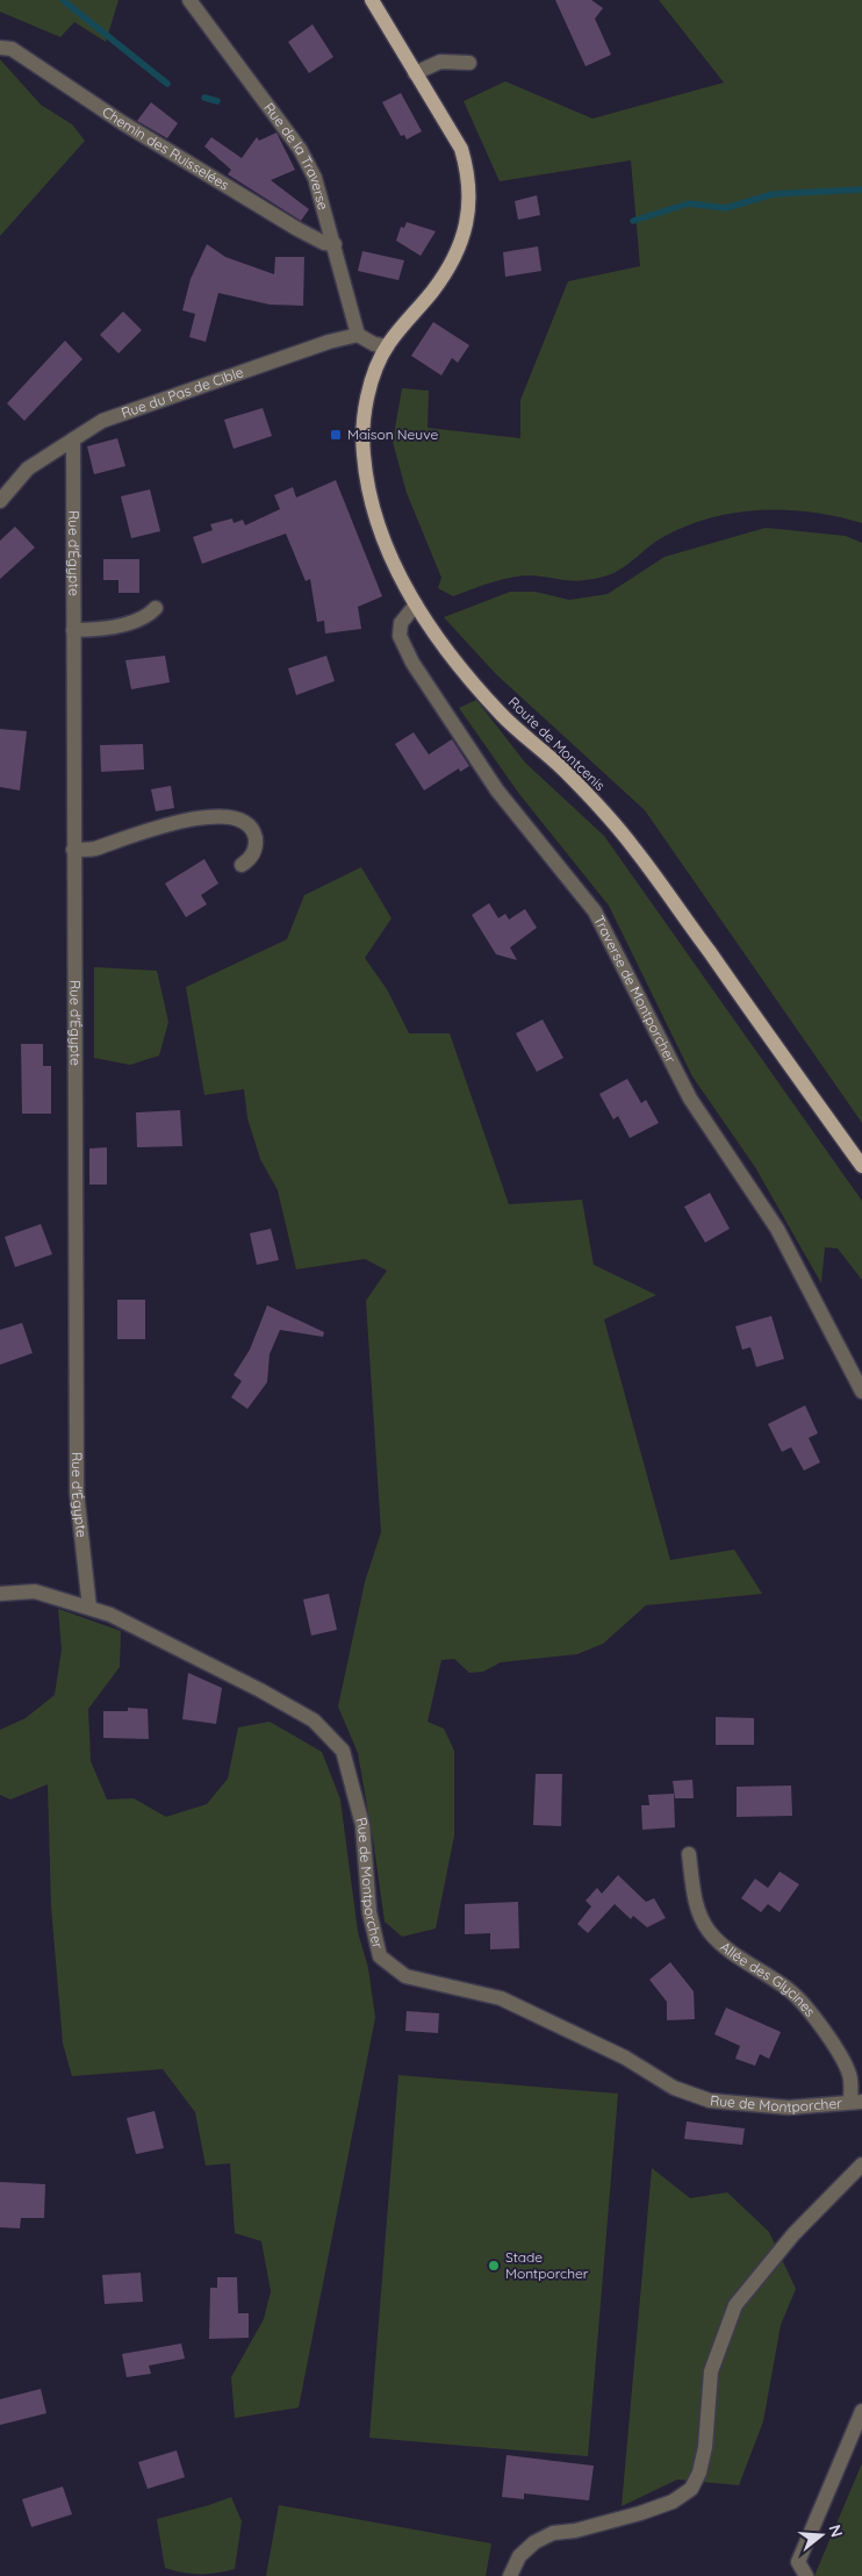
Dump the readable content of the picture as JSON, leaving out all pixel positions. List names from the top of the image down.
{
  "streets": {
    "main road": ["Route de Montcenis"],
    "street": [
      "Chemin des Ruisselées",
      "Rue de la Traverse",
      "Rue du Pas de Cible",
      "Rue d'Égypte",
      "Traverse de Montporcher",
      "Rue de Montporcher",
      "Allée des Glycines"
    ]
  },
  "crossings": [
    ["Chemin des Ruisselées", "Rue de la Traverse"],
    ["Rue de la Traverse", "Rue du Pas de Cible"],
    ["Rue du Pas de Cible", "Rue d'Égypte"],
    ["Rue d'Égypte", "Rue de Montporcher"],
    ["Route de Montcenis", "Traverse de Montporcher"],
    ["Rue de Montporcher", "Allée des Glycines"]
  ],
  "places": {
    "transit": ["Maison Neuve"],
    "other": ["Stade Montporcher"]
  },
  "north": "right"
}
